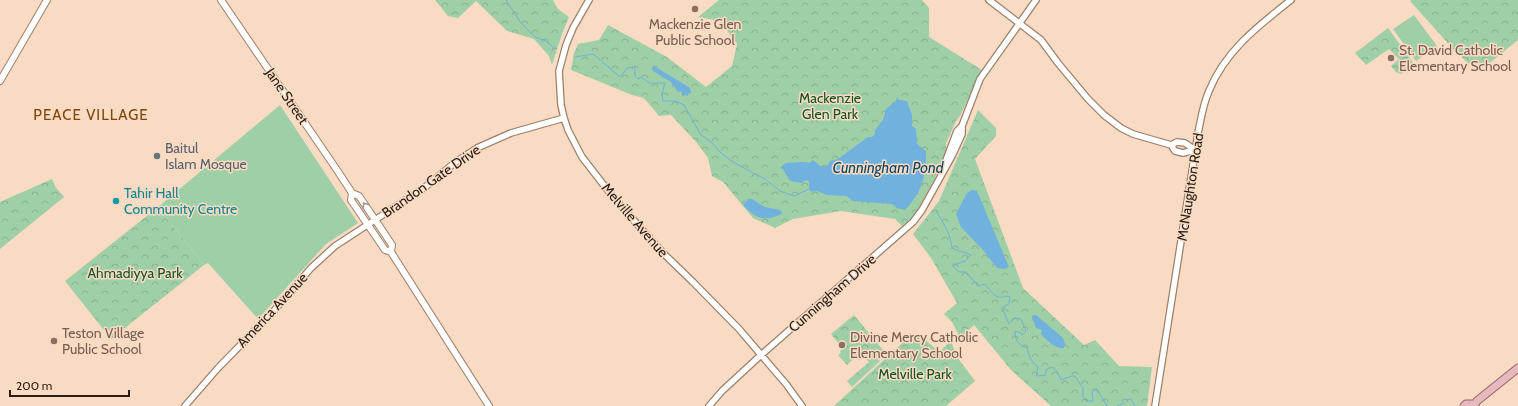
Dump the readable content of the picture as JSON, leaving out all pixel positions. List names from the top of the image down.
{
  "streets": {
    "main road": ["Jane Street"],
    "street": [
      "Brandon Gate Drive",
      "McNaughton Road",
      "Melville Avenue",
      "Cunningham Drive",
      "America Avenue"
    ]
  },
  "crossings": [
    ["Jane Street", "Brandon Gate Drive"],
    ["Jane Street", "America Avenue"],
    ["Brandon Gate Drive", "Melville Avenue"],
    ["Brandon Gate Drive", "America Avenue"],
    ["Melville Avenue", "Cunningham Drive"]
  ],
  "districts": ["PEACE VILLAGE"],
  "water": ["Cunningham Pond"],
  "parks": ["Mackenzie Glen Park", "Ahmadiyya Park", "Melville Park"],
  "places": [
    "Mackenzie Glen Public School",
    "St. David Catholic Elementary School",
    "Baitul Islam Mosque",
    "Tahir Hall Community Centre",
    "Teston Village Public School",
    "Divine Mercy Catholic Elementary School"
  ],
  "scale_bar": "200 m"
}
